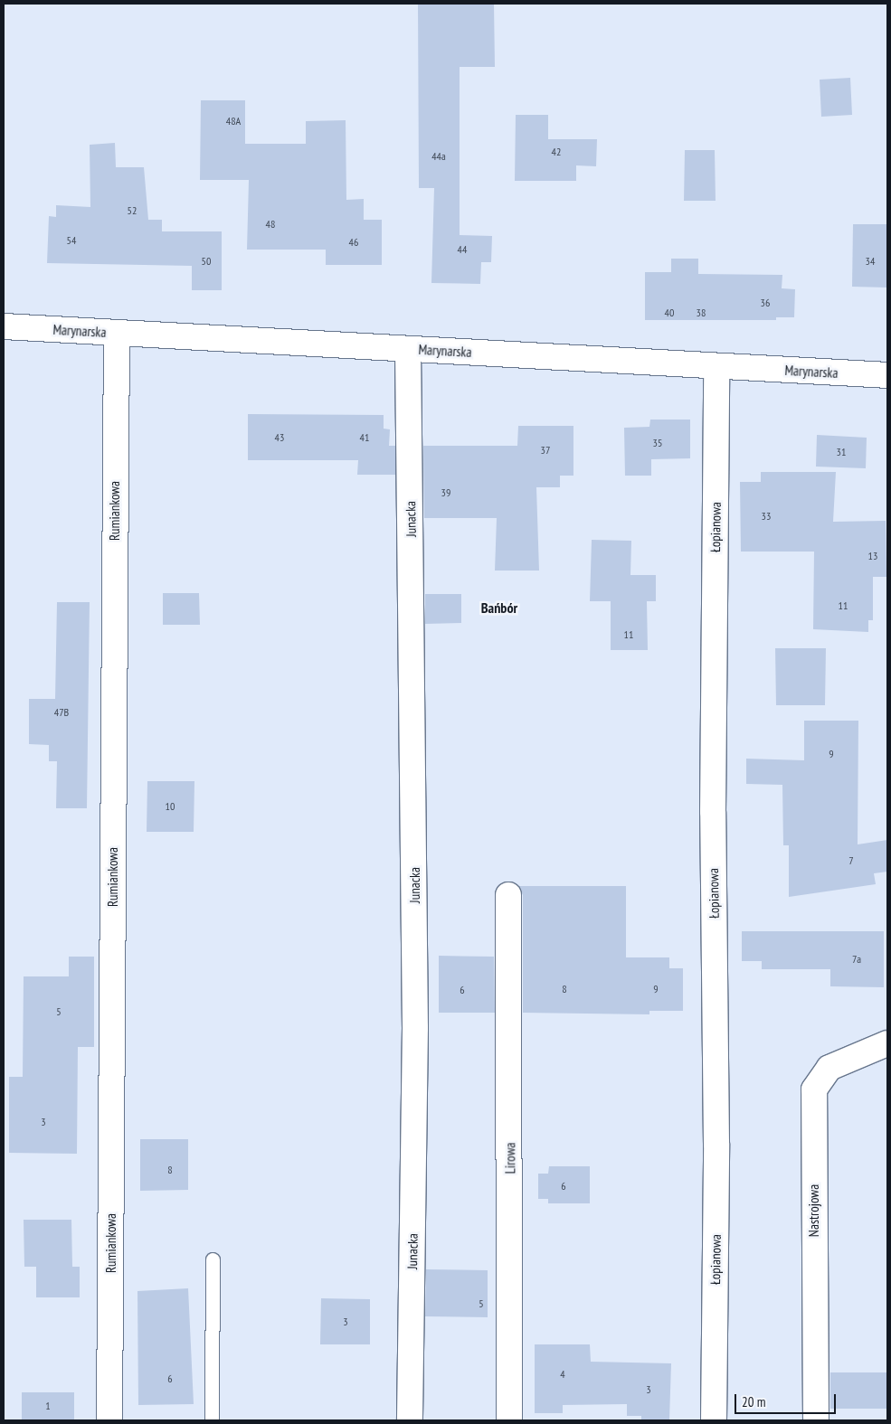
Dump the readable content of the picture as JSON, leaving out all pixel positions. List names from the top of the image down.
{
  "streets": {
    "street": [
      "Marynarska",
      "Rumiankowa",
      "Junacka",
      "Łopianowa",
      "Lirowa",
      "Nastrojowa"
    ]
  },
  "crossings": [
    ["Marynarska", "Rumiankowa"],
    ["Marynarska", "Junacka"],
    ["Marynarska", "Łopianowa"]
  ],
  "districts": ["Bańbór"],
  "house_numbers": [
    "48A",
    "42",
    "44a",
    "52",
    "48",
    "54",
    "46",
    "44",
    "50",
    "34",
    "36",
    "40",
    "38",
    "43",
    "41",
    "35",
    "37",
    "31",
    "39",
    "33",
    "13",
    "11",
    "11",
    "47B",
    "9",
    "10",
    "7",
    "7a",
    "8",
    "9",
    "6",
    "5",
    "3",
    "8",
    "6",
    "5",
    "3",
    "4",
    "6",
    "3",
    "1"
  ],
  "scale_bar": "20 m"
}
